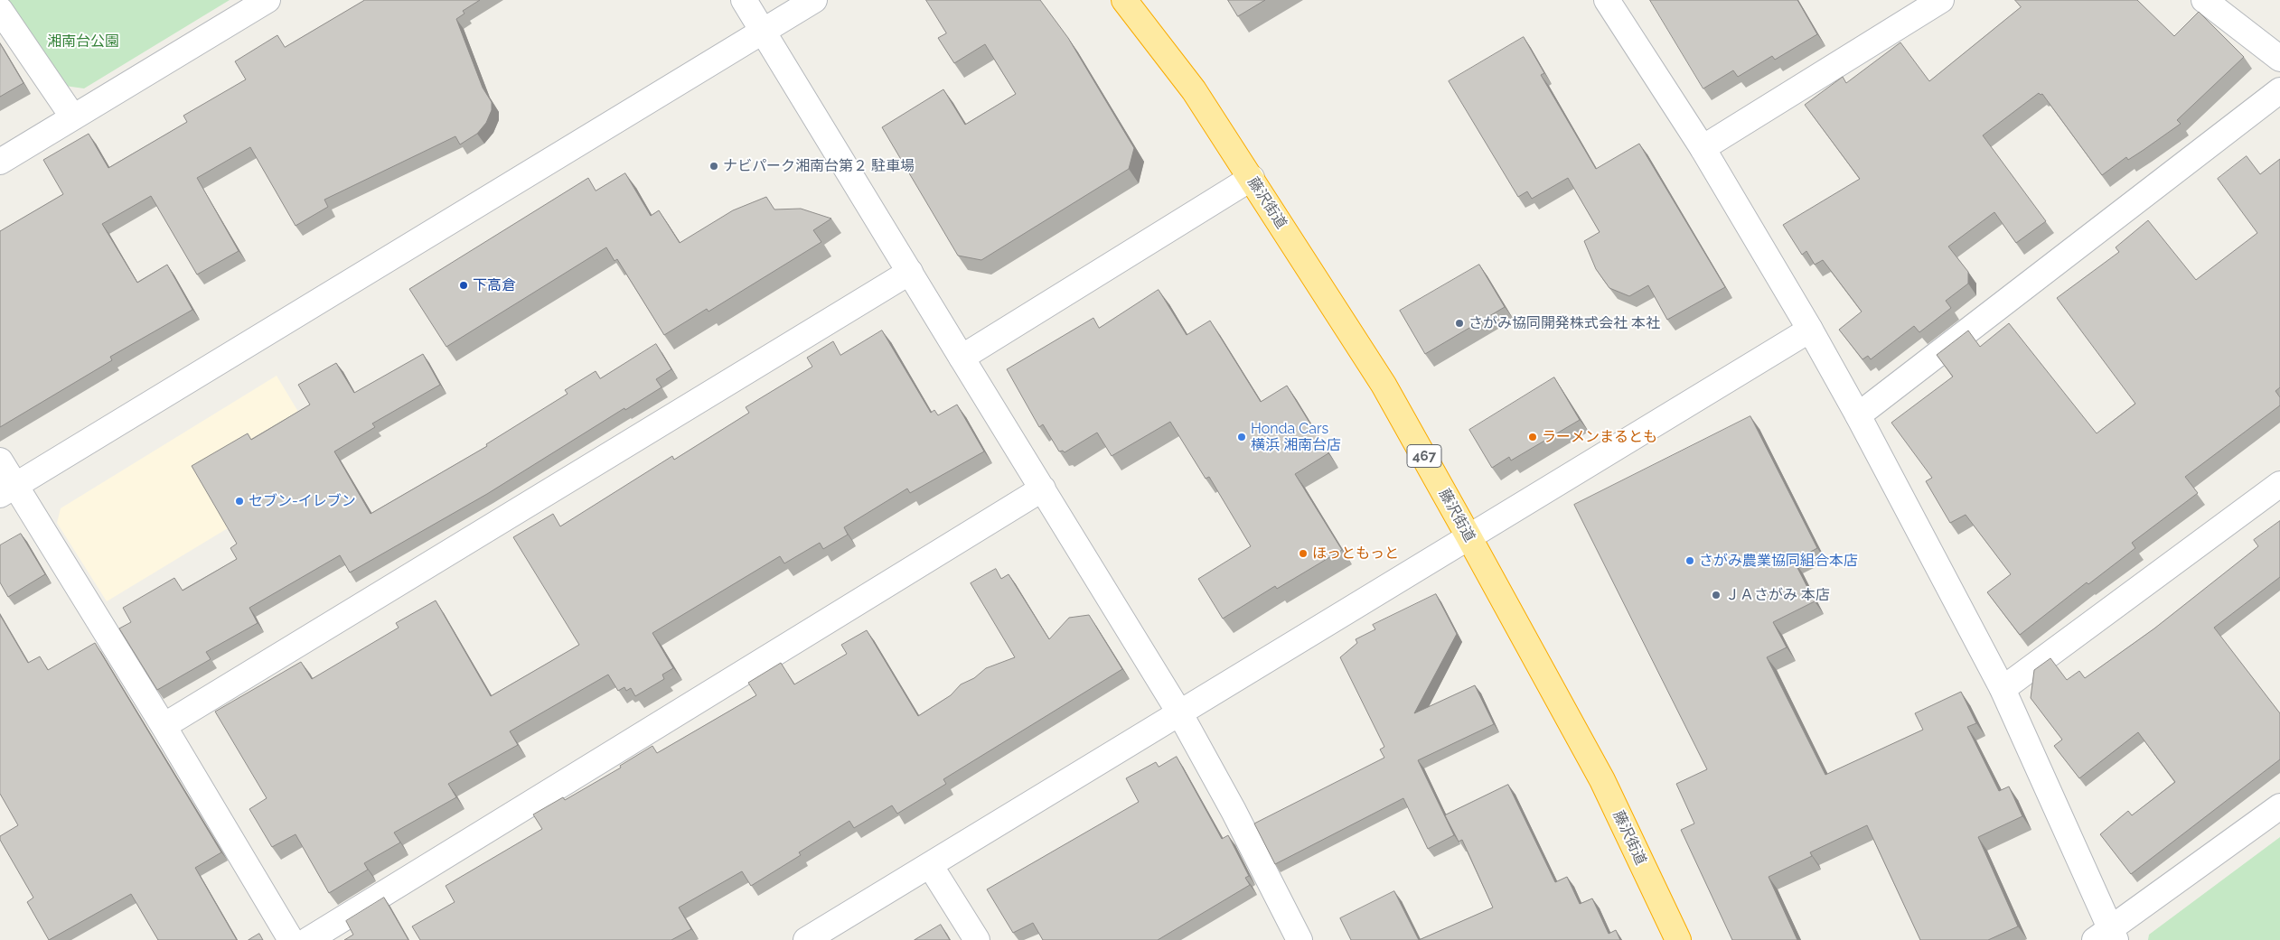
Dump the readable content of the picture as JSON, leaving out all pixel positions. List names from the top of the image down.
{
  "streets": {
    "highway": ["藤沢街道", "467"]
  },
  "parks": ["湘南台公園"],
  "places": [
    "ナビパーク湘南台第２ 駐車場",
    "下高倉",
    "さがみ協同開発株式会社 本社",
    "Honda Cars 横浜 湘南台店",
    "ラーメンまるとも",
    "セブン-イレブン",
    "ほっともっと",
    "さがみ農業協同組合本店",
    "ＪＡさがみ 本店"
  ]
}
